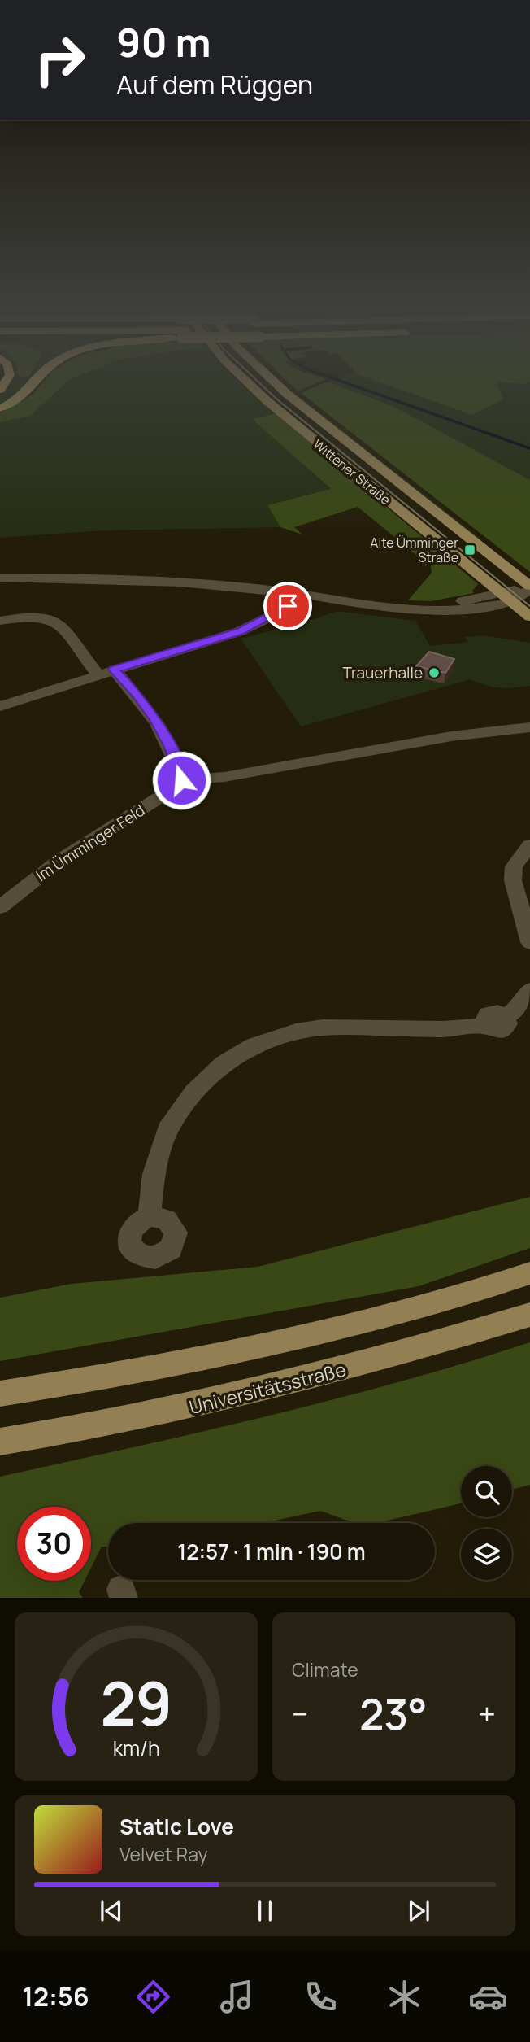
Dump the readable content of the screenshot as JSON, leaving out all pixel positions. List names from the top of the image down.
{
  "streets": {
    "main road": ["Wittener Straße", "Universitätsstraße"],
    "street": ["Im Ümminger Feld"]
  },
  "places": {
    "transit": ["Alte Ümminger Straße"],
    "other": ["Trauerhalle"]
  },
  "page": {
    "turn": ["90 m", "Auf dem Rüggen"],
    "limit": "30",
    "trip": "12:57 · 1 min · 190 m",
    "tile": "Climate",
    "heat": ["−", "23°", "+"],
    "song": ["Static Love", "Velvet Ray"],
    "tabs": "12:56",
    "gauge": ["29", "km/h"]
  }
}
